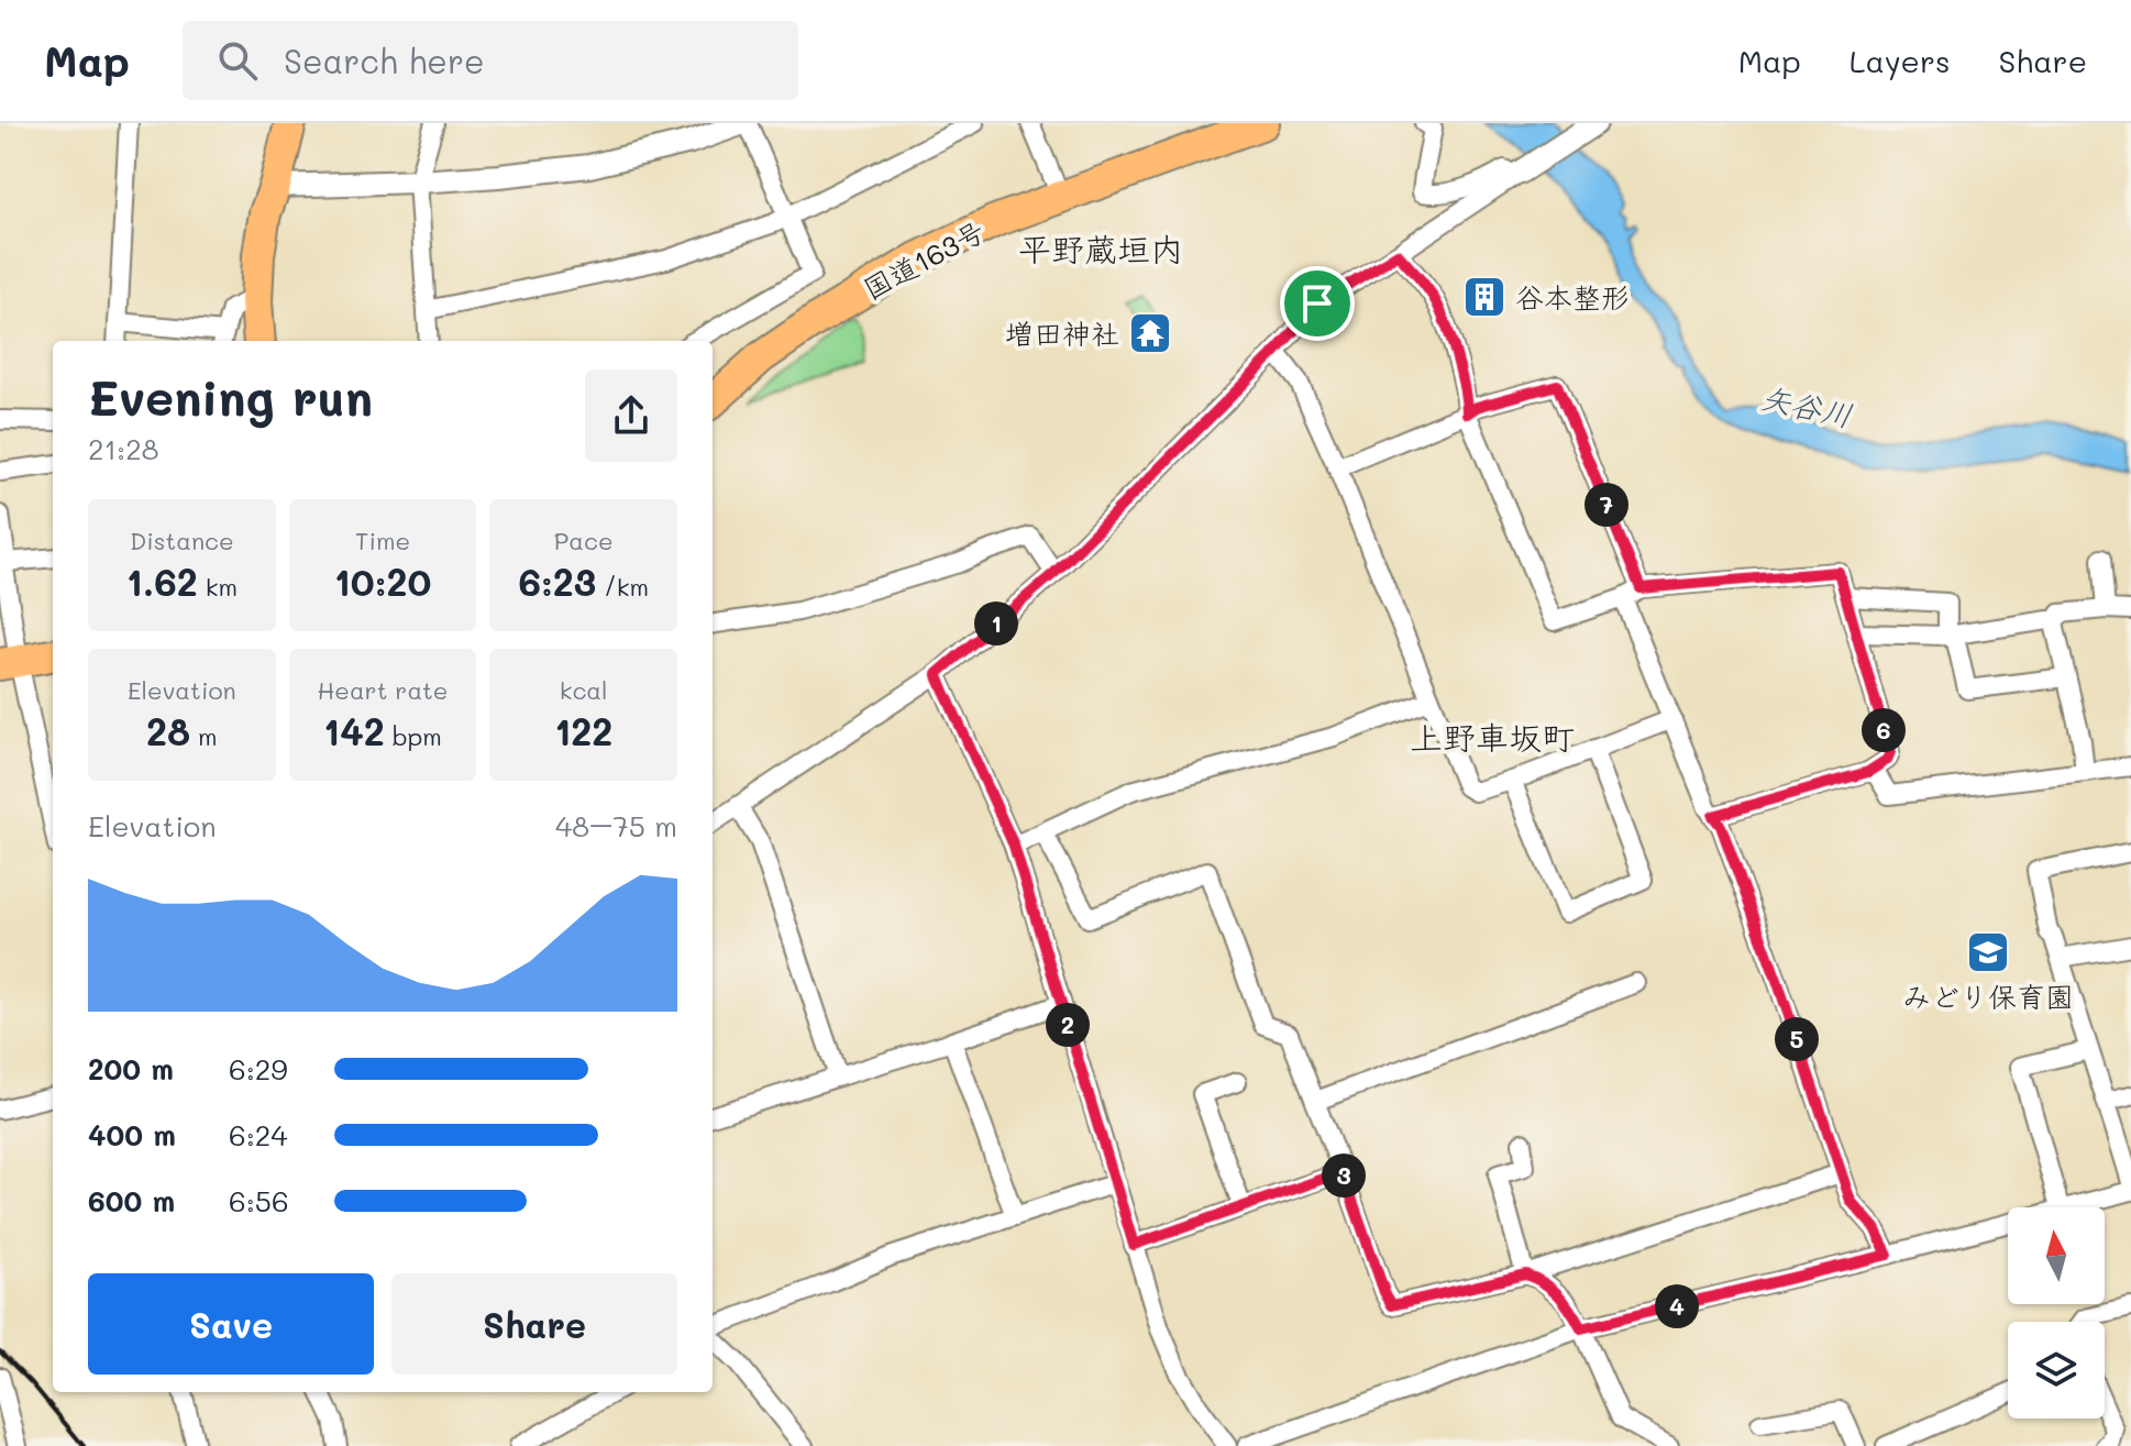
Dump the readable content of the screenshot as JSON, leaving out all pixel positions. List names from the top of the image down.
{
  "streets": {
    "highway": ["国道163号"]
  },
  "districts": ["平野蔵垣内", "上野車坂町"],
  "water": ["矢谷川"],
  "places": {
    "building": ["谷本整形"],
    "temple": ["増田神社"],
    "school or university": ["みどり保育園"]
  },
  "north": "top",
  "page": {
    "header": "Map",
    "search": "Search here",
    "nav": ["Map", "Layers", "Share"],
    "heading": ["Evening run", "21:28"],
    "pins": [
      "7",
      "1",
      "6",
      "2",
      "5",
      "3",
      "4"
    ],
    "stats": [
      ["Distance", "1.62 km"],
      ["Time", "10:20"],
      ["Pace", "6:23 /km"],
      ["Elevation", "28 m"],
      ["Heart rate", "142 bpm"],
      ["kcal", "122"]
    ],
    "chart": ["Elevation", "48–75 m"],
    "list": [
      {
        "name": "200 m",
        "note": "6:29"
      },
      {
        "name": "400 m",
        "note": "6:24"
      },
      {
        "name": "600 m",
        "note": "6:56"
      }
    ],
    "buttons": ["Save", "Share"]
  }
}
